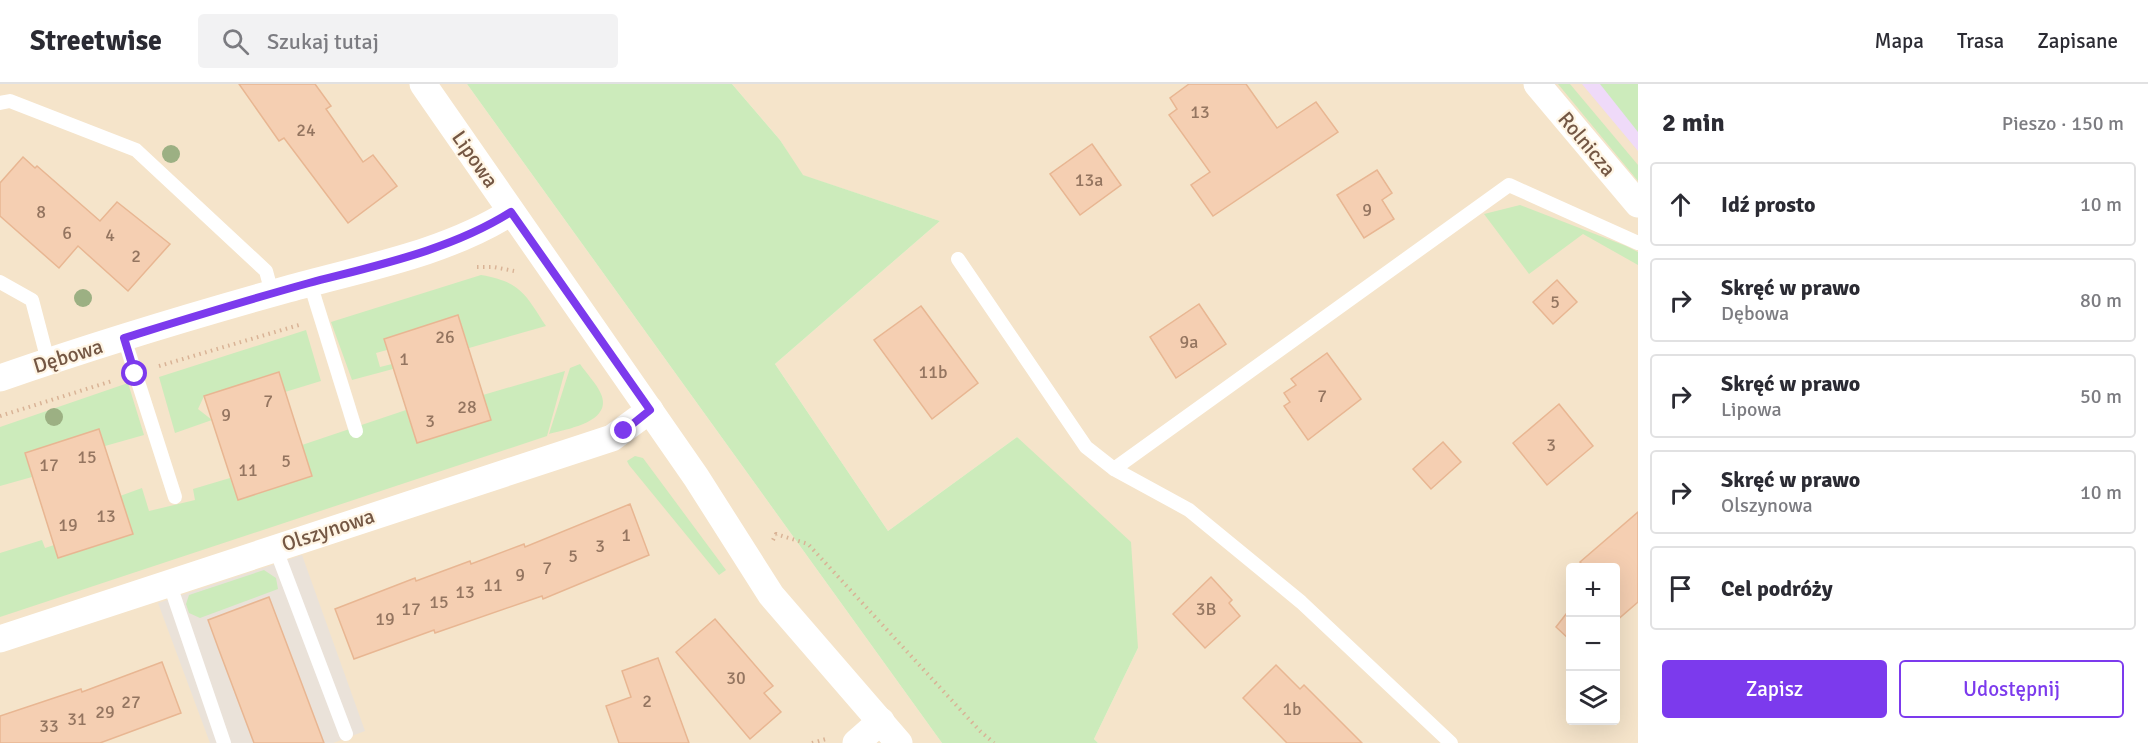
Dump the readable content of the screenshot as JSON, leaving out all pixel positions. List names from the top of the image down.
{
  "streets": {
    "street": [
      "Rolnicza",
      "Lipowa",
      "Dębowa",
      "Olszynowa"
    ]
  },
  "crossings": [
    ["Lipowa", "Dębowa"],
    ["Lipowa", "Olszynowa"]
  ],
  "house_numbers": [
    "13",
    "24",
    "13a",
    "9",
    "8",
    "6",
    "4",
    "2",
    "5",
    "26",
    "9a",
    "1",
    "11b",
    "7",
    "7",
    "28",
    "9",
    "3",
    "3",
    "15",
    "5",
    "17",
    "11",
    "13",
    "19",
    "1",
    "3",
    "5",
    "7",
    "9",
    "11",
    "13",
    "15",
    "17",
    "3B",
    "19",
    "30",
    "2",
    "27",
    "1b",
    "29",
    "31",
    "33"
  ],
  "page": {
    "header": "Streetwise",
    "search": "Szukaj tutaj",
    "nav": ["Mapa", "Trasa", "Zapisane"],
    "heading": ["2 min", "Pieszo · 150 m"],
    "list": [
      ["Idź prosto", "10 m"],
      ["Skręć w prawo", "Dębowa", "80 m"],
      ["Skręć w prawo", "Lipowa", "50 m"],
      ["Skręć w prawo", "Olszynowa", "10 m"],
      "Cel podróży"
    ],
    "map_buttons": ["+", "−"],
    "buttons": ["Zapisz", "Udostępnij"]
  }
}
